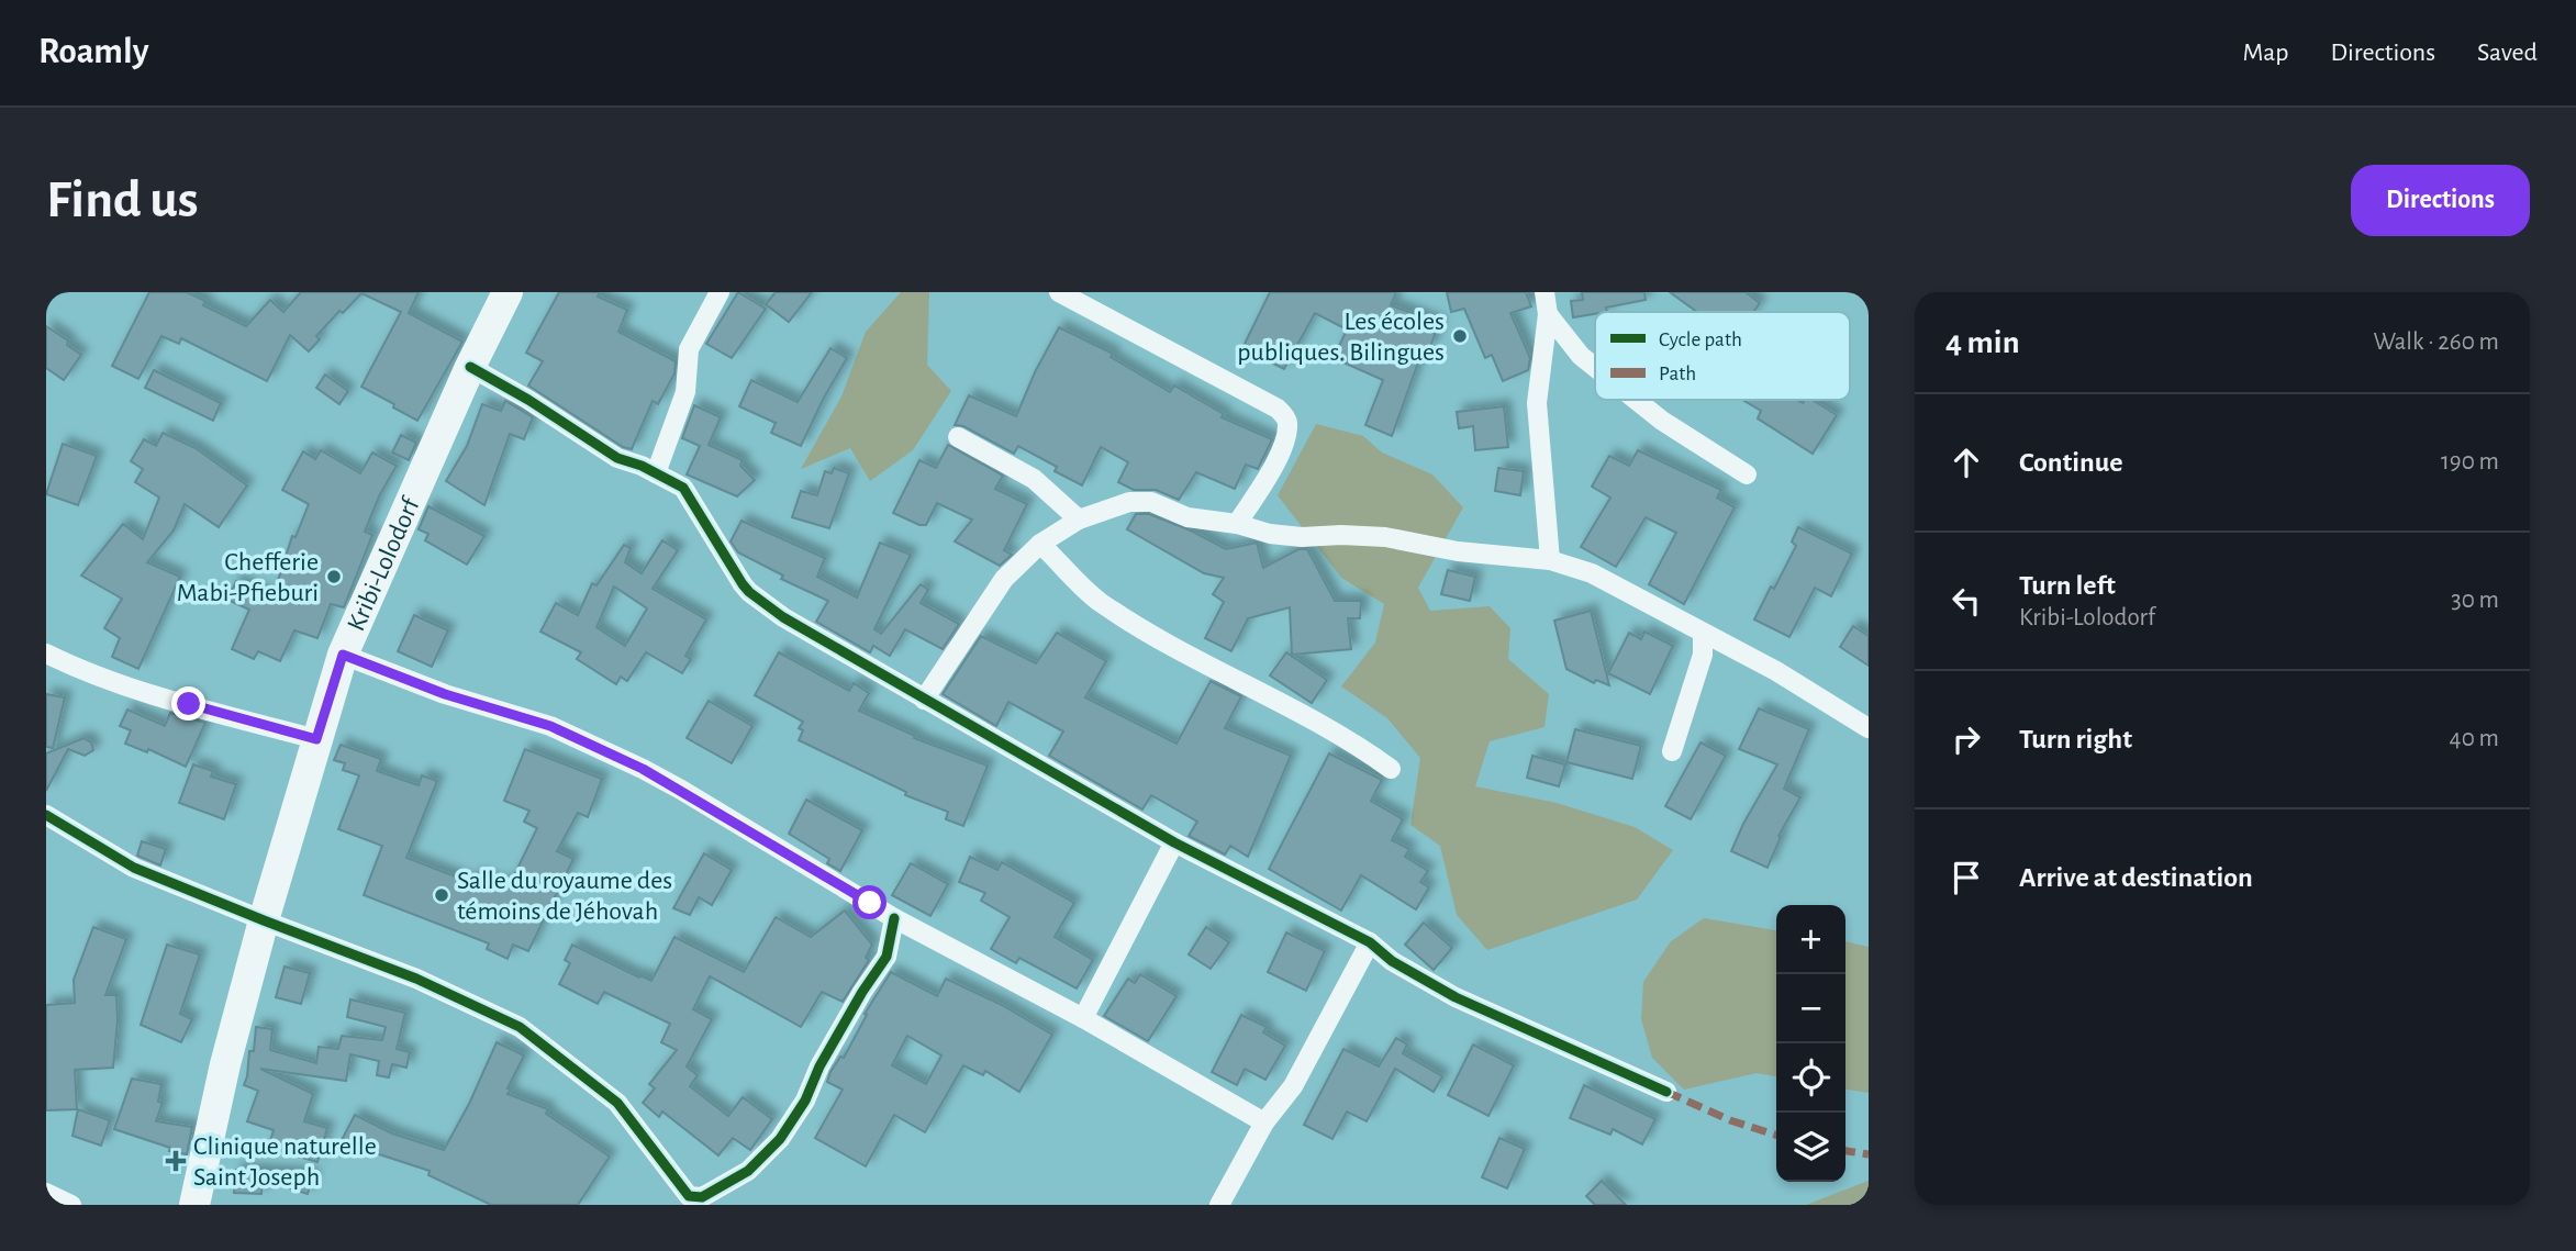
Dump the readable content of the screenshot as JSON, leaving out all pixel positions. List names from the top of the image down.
{
  "streets": {
    "main road": ["Kribi-Lolodorf"]
  },
  "places": {
    "other": ["Les écoles publiques. Bilingues", "Chefferie Mabi-Pfieburi", "Salle du royaume des témoins de Jéhovah"],
    "health": ["Clinique naturelle Saint Joseph"]
  },
  "legend": ["Cycle path", "Path"],
  "page": {
    "header": "Roamly",
    "nav": ["Map", "Directions", "Saved"],
    "buttons": "Directions",
    "title": "Find us",
    "heading": ["4 min", "Walk · 260 m"],
    "list": [
      ["Continue", "190 m"],
      ["Turn left", "Kribi-Lolodorf", "30 m"],
      ["Turn right", "40 m"],
      "Arrive at destination"
    ],
    "map_buttons": ["+", "−"]
  }
}
